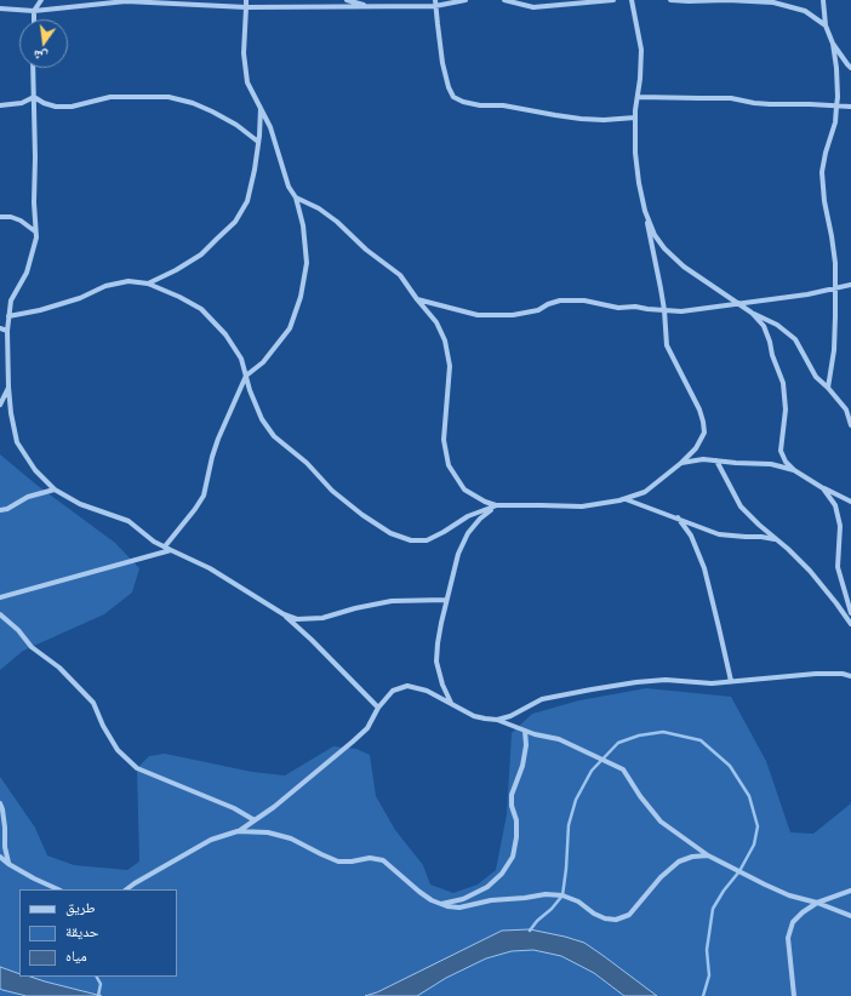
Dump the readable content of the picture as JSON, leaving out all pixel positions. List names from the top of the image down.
{
  "legend": ["طريق", "حديقة", "مياه"],
  "north": "bottom"
}
